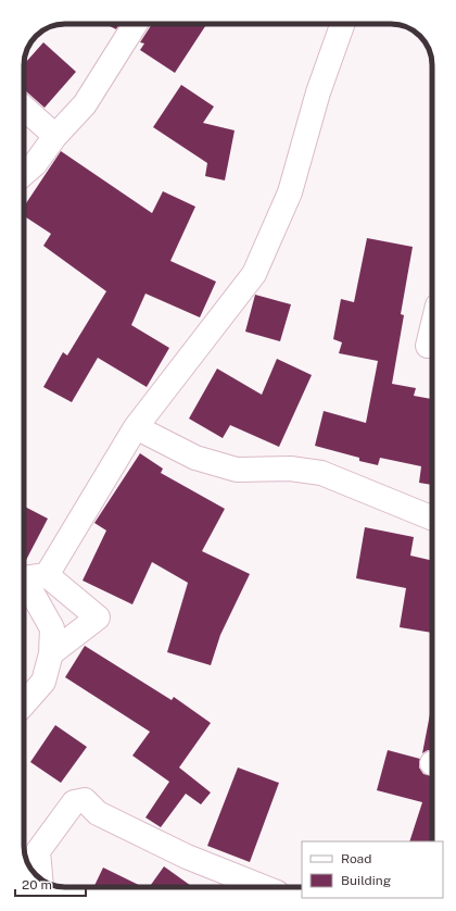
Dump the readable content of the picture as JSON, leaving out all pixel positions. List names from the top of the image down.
{
  "legend": ["Road", "Building"],
  "scale_bar": "20 m"
}
